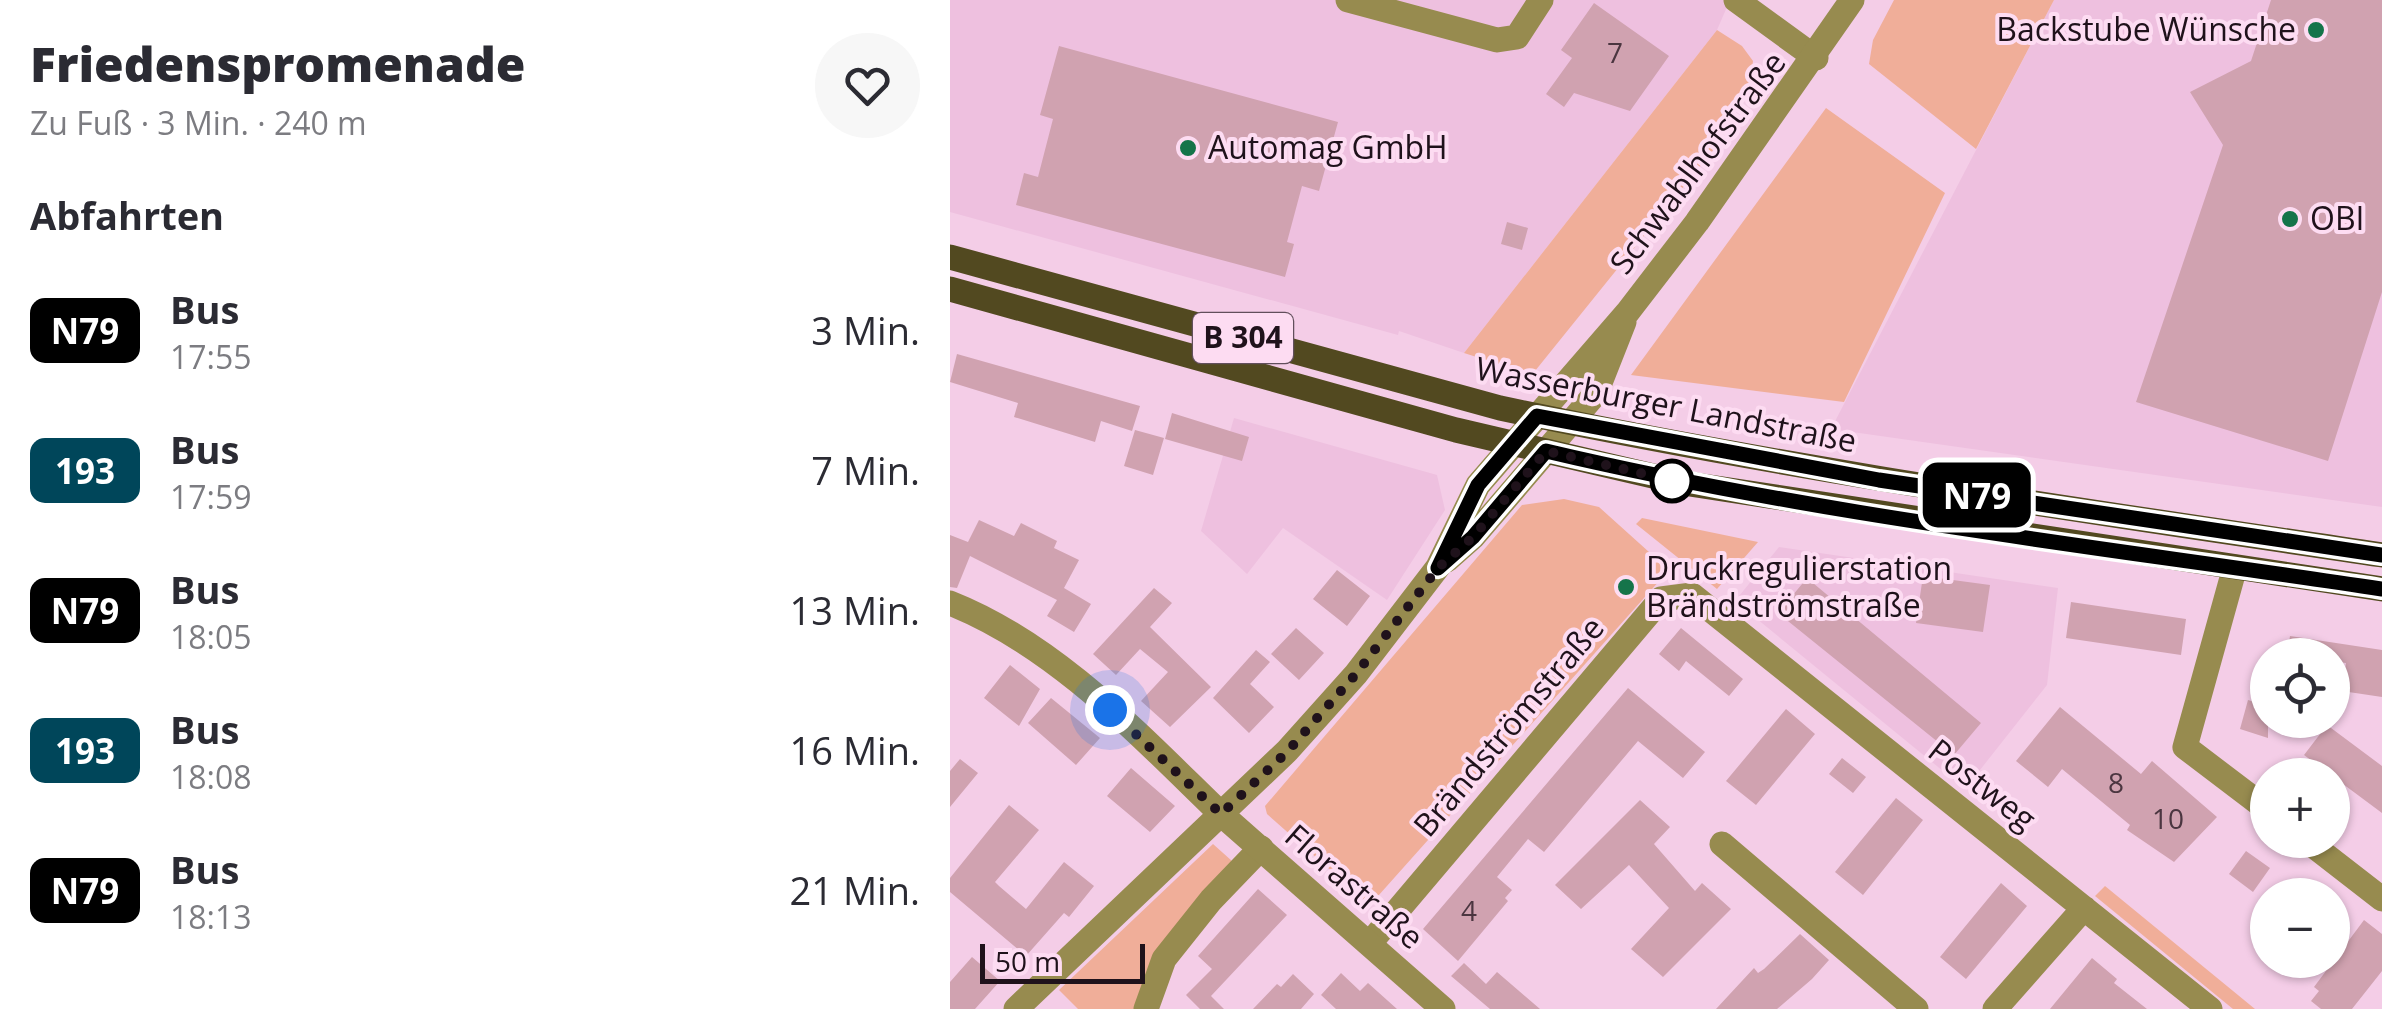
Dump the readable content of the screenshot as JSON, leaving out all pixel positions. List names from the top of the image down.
{
  "streets": {
    "main road": ["B 304", "Wasserburger Landstraße"],
    "street": [
      "Schwablhofstraße",
      "Brändströmstraße",
      "Postweg",
      "Florastraße"
    ]
  },
  "crossings": [
    ["Schwablhofstraße", "Wasserburger Landstraße"],
    ["Brändströmstraße", "Postweg"],
    ["Brändströmstraße", "Florastraße"]
  ],
  "places": [
    "Backstube Wünsche",
    "Automag GmbH",
    "OBI",
    "Druckregulierstation Brändströmstraße"
  ],
  "lines": ["bus line N79"],
  "house_numbers": [
    "7",
    "8",
    "10",
    "4"
  ],
  "scale_bar": "50 m",
  "page": {
    "heading": [
      ["Friedenspromenade", "Zu Fuß · 3 Min. · 240 m"],
      "Abfahrten"
    ],
    "on_map": "N79",
    "list": [
      {
        "mark": "N79",
        "name": "Bus",
        "note": "17:55",
        "value": "3 Min."
      },
      {
        "mark": "193",
        "name": "Bus",
        "note": "17:59",
        "value": "7 Min."
      },
      {
        "mark": "N79",
        "name": "Bus",
        "note": "18:05",
        "value": "13 Min."
      },
      {
        "mark": "193",
        "name": "Bus",
        "note": "18:08",
        "value": "16 Min."
      },
      {
        "mark": "N79",
        "name": "Bus",
        "note": "18:13",
        "value": "21 Min."
      }
    ],
    "map_buttons": ["+", "−"],
    "scale": "50 m"
  }
}
